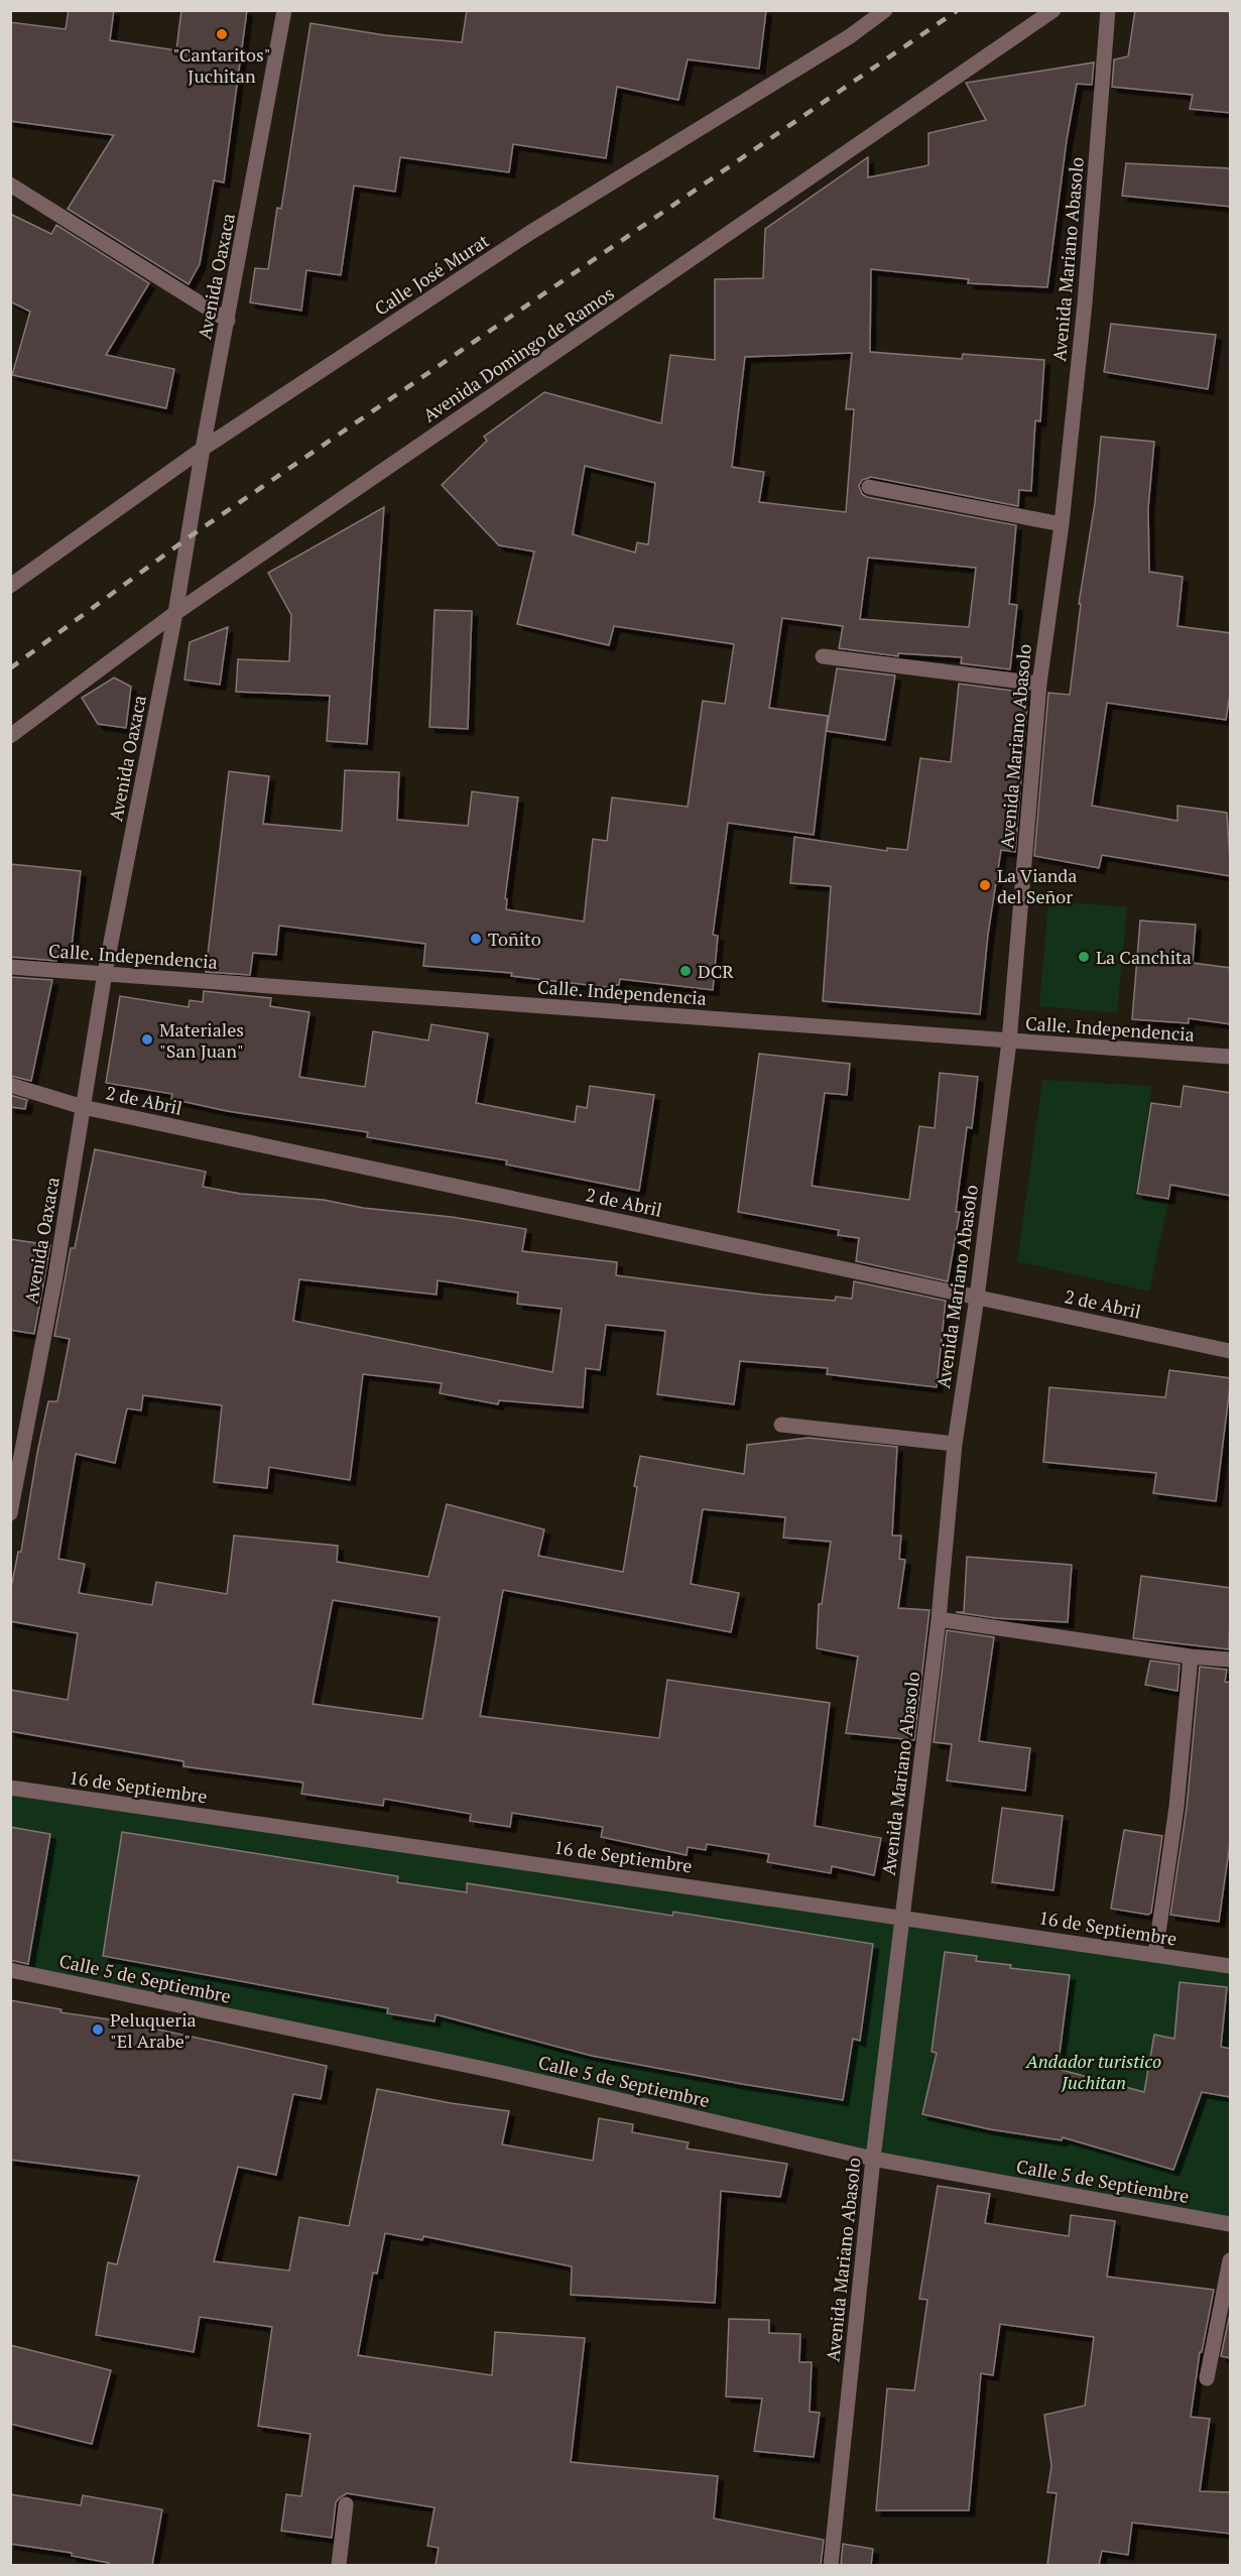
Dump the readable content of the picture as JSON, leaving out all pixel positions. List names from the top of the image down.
{
  "streets": {
    "street": [
      "Avenida Mariano Abasolo",
      "Calle José Murat",
      "Avenida Oaxaca",
      "Avenida Domingo de Ramos",
      "Calle. Independencia",
      "2 de Abril",
      "16 de Septiembre",
      "Calle 5 de Septiembre"
    ]
  },
  "crossings": [
    ["Avenida Mariano Abasolo", "Calle. Independencia"],
    ["Avenida Mariano Abasolo", "2 de Abril"],
    ["Avenida Mariano Abasolo", "16 de Septiembre"],
    ["Avenida Mariano Abasolo", "Calle 5 de Septiembre"],
    ["Calle José Murat", "Avenida Oaxaca"],
    ["Avenida Oaxaca", "Avenida Domingo de Ramos"],
    ["Avenida Oaxaca", "Calle. Independencia"],
    ["Avenida Oaxaca", "2 de Abril"]
  ],
  "parks": ["Andador turistico Juchitan"],
  "places": [
    "\"Cantaritos\" Juchitan",
    "La Vianda del Señor",
    "Toñito",
    "La Canchita",
    "DCR",
    "Materiales \"San Juan\"",
    "Peluqueria \"El Arabe\""
  ]
}
